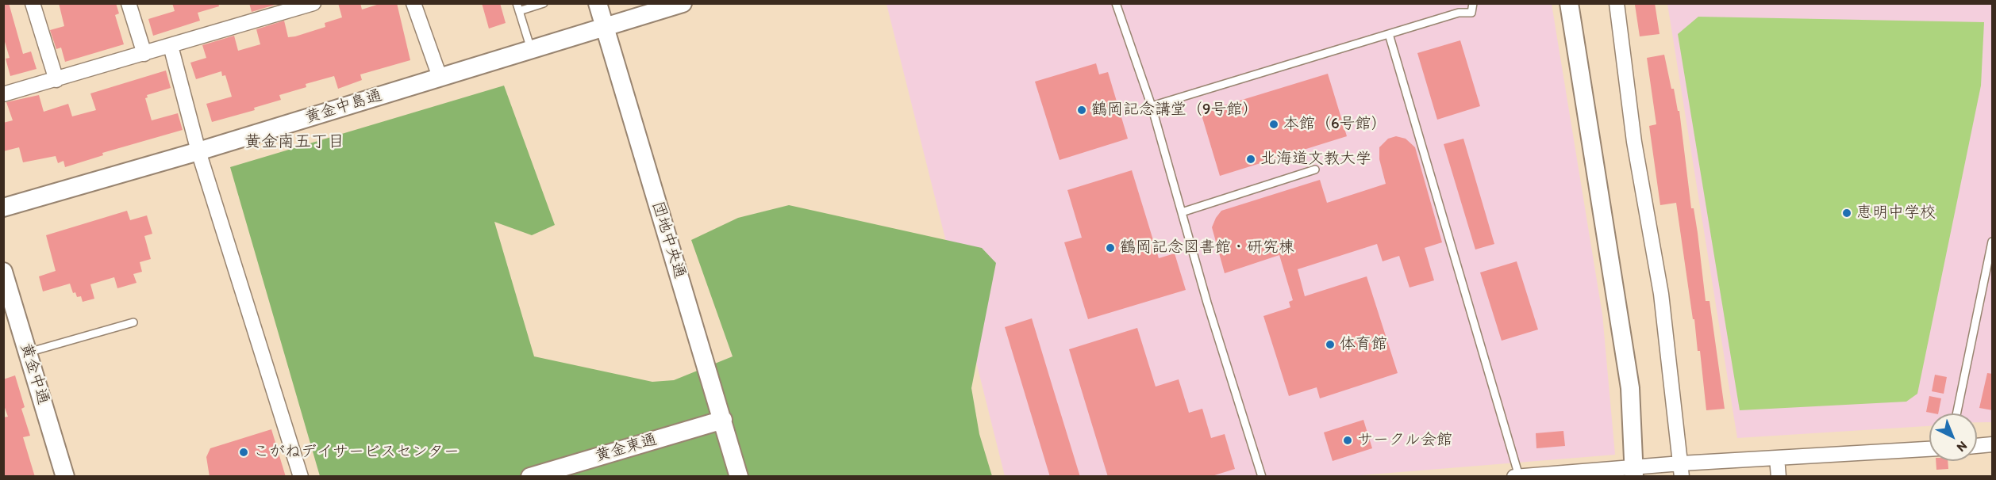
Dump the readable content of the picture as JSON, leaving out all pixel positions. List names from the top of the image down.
{
  "streets": {
    "street": [
      "黄金中島通",
      "団地中央通",
      "黄金中通",
      "黄金東通"
    ]
  },
  "crossings": [
    ["黄金中島通", "団地中央通"],
    ["団地中央通", "黄金東通"]
  ],
  "districts": ["黄金南五丁目"],
  "places": [
    "鶴岡記念講堂（9号館）",
    "本館（6号館）",
    "北海道文教大学",
    "恵明中学校",
    "鶴岡記念図書館・研究棟",
    "体育館",
    "サークル会館",
    "こがねデイサービスセンター"
  ],
  "north": "bottom right"
}
